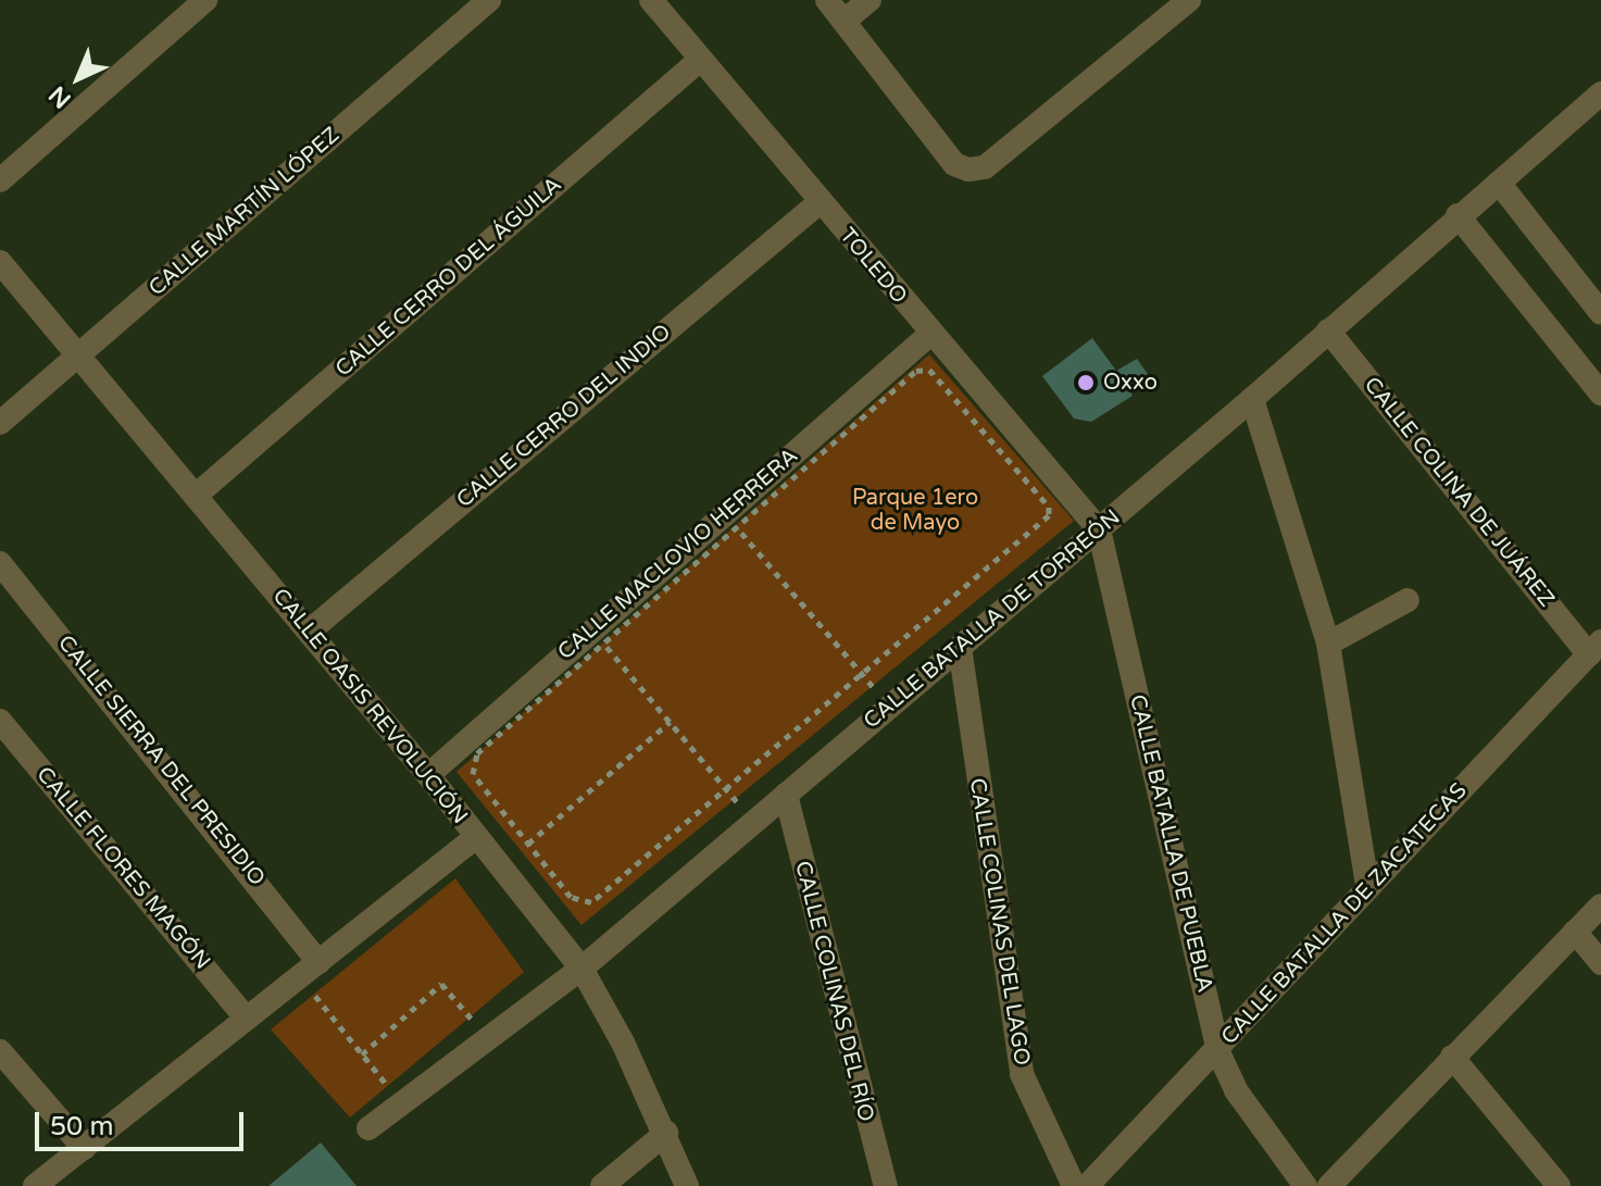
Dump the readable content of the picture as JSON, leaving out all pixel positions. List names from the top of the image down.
{
  "streets": {
    "street": [
      "CALLE MARTÍN LÓPEZ",
      "TOLEDO",
      "CALLE CERRO DEL ÁGUILA",
      "CALLE CERRO DEL INDIO",
      "CALLE COLINA DE JUÁREZ",
      "CALLE MACLOVIO HERRERA",
      "CALLE BATALLA DE TORREÓN",
      "CALLE OASIS REVOLUCIÓN",
      "CALLE SIERRA DEL PRESIDIO",
      "CALLE BATALLA DE PUEBLA",
      "CALLE FLORES MAGÓN",
      "CALLE BATALLA DE ZACATECAS",
      "CALLE COLINAS DEL LAGO",
      "CALLE COLINAS DEL RÍO"
    ]
  },
  "crossings": [
    ["CALLE MARTÍN LÓPEZ", "CALLE OASIS REVOLUCIÓN"],
    ["TOLEDO", "CALLE CERRO DEL ÁGUILA"],
    ["TOLEDO", "CALLE CERRO DEL INDIO"],
    ["TOLEDO", "CALLE MACLOVIO HERRERA"],
    ["TOLEDO", "CALLE BATALLA DE TORREÓN"],
    ["TOLEDO", "CALLE BATALLA DE PUEBLA"],
    ["CALLE CERRO DEL ÁGUILA", "CALLE OASIS REVOLUCIÓN"],
    ["CALLE CERRO DEL INDIO", "CALLE OASIS REVOLUCIÓN"],
    ["CALLE COLINA DE JUÁREZ", "CALLE BATALLA DE TORREÓN"],
    ["CALLE COLINA DE JUÁREZ", "CALLE BATALLA DE ZACATECAS"],
    ["CALLE MACLOVIO HERRERA", "CALLE OASIS REVOLUCIÓN"],
    ["CALLE BATALLA DE TORREÓN", "CALLE OASIS REVOLUCIÓN"],
    ["CALLE BATALLA DE TORREÓN", "CALLE BATALLA DE PUEBLA"],
    ["CALLE BATALLA DE TORREÓN", "CALLE COLINAS DEL LAGO"],
    ["CALLE BATALLA DE TORREÓN", "CALLE COLINAS DEL RÍO"],
    ["CALLE BATALLA DE PUEBLA", "CALLE BATALLA DE ZACATECAS"]
  ],
  "parks": ["Parque 1ero de Mayo"],
  "places": ["Oxxo"],
  "scale_bar": "50 m",
  "north": "bottom left"
}
